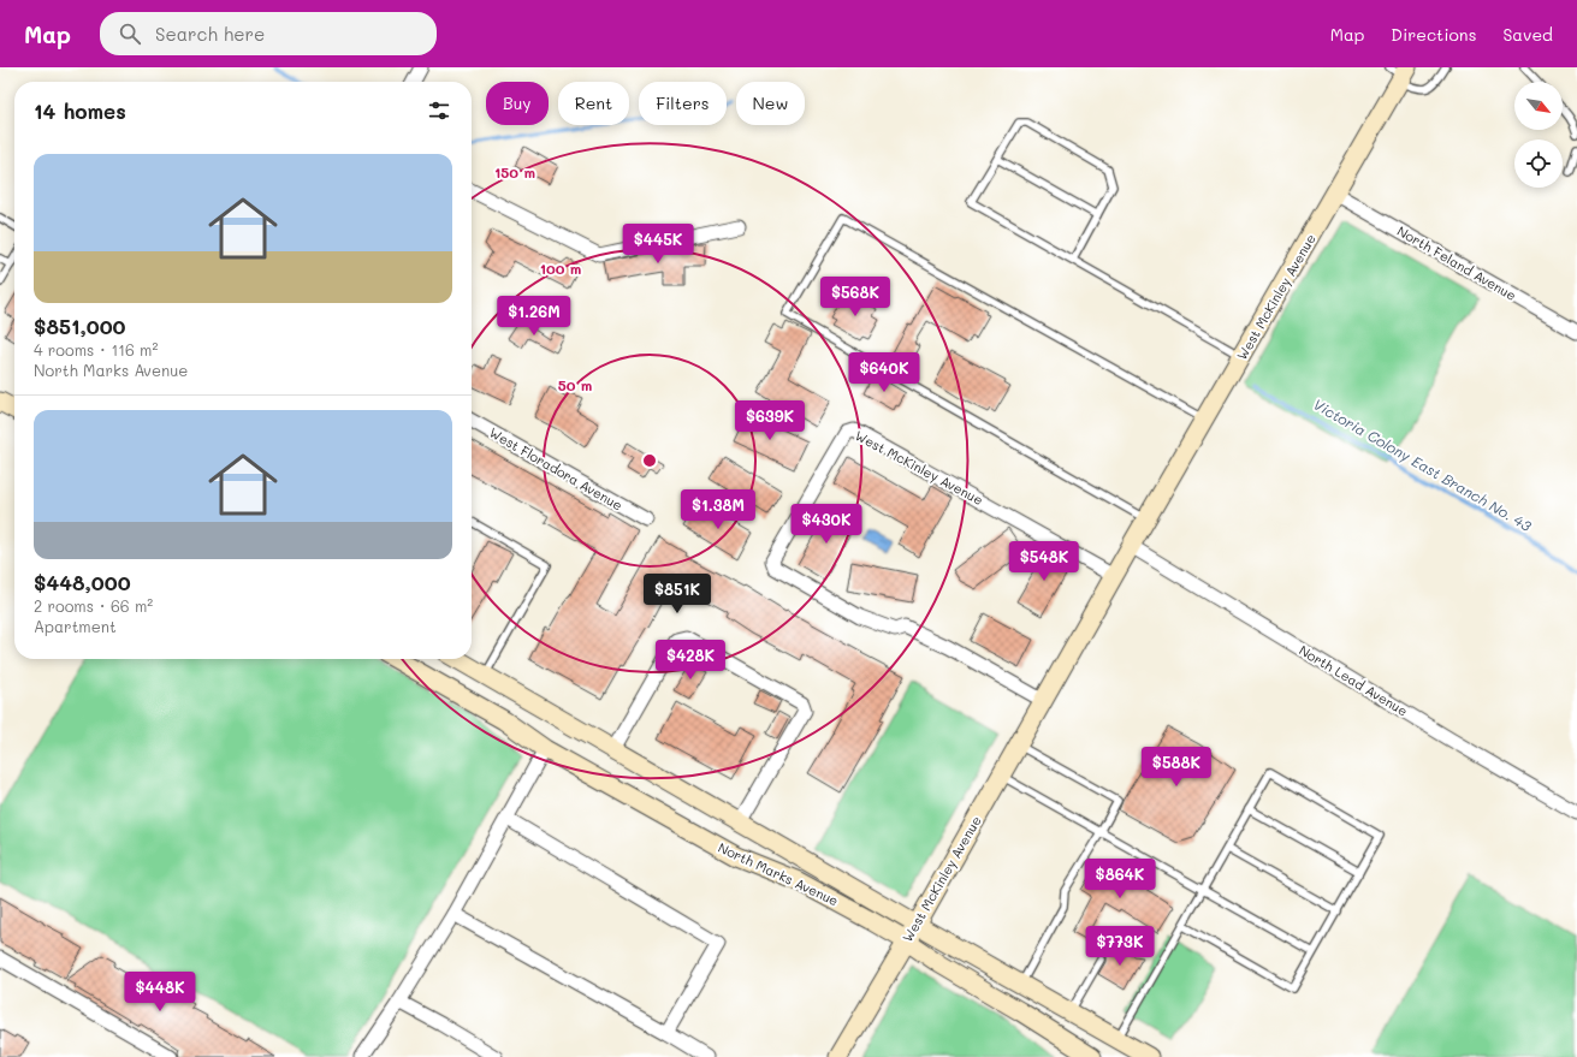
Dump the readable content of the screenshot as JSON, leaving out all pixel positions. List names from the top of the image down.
{
  "streets": {
    "main road": ["West McKinley Avenue", "North Marks Avenue"],
    "street": ["North Feland Avenue", "West Floradora Avenue", "North Lead Avenue"]
  },
  "crossings": [
    ["North Feland Avenue", "West McKinley Avenue"],
    ["West McKinley Avenue", "North Lead Avenue"],
    ["West McKinley Avenue", "North Marks Avenue"]
  ],
  "water": ["Victoria Colony East Branch No. 43"],
  "north": "bottom right",
  "page": {
    "header": "Map",
    "search": "Search here",
    "nav": ["Map", "Directions", "Saved"],
    "chip": [
      "Buy",
      "Rent",
      "Filters",
      "New"
    ],
    "heading": "14 homes",
    "list": [
      {
        "name": "$851,000",
        "note": "4 rooms · 116 m² · North Marks Avenue"
      },
      {
        "name": "$448,000",
        "note": "2 rooms · 66 m² · Apartment"
      }
    ],
    "price": [
      "$445K",
      "$568K",
      "$1.26M",
      "$640K",
      "$639K",
      "$1.38M",
      "$430K",
      "$548K",
      "$851K",
      "$428K",
      "$588K",
      "$864K",
      "$773K",
      "$448K"
    ]
  },
  "rings": ["150 m", "100 m", "50 m"]
}
